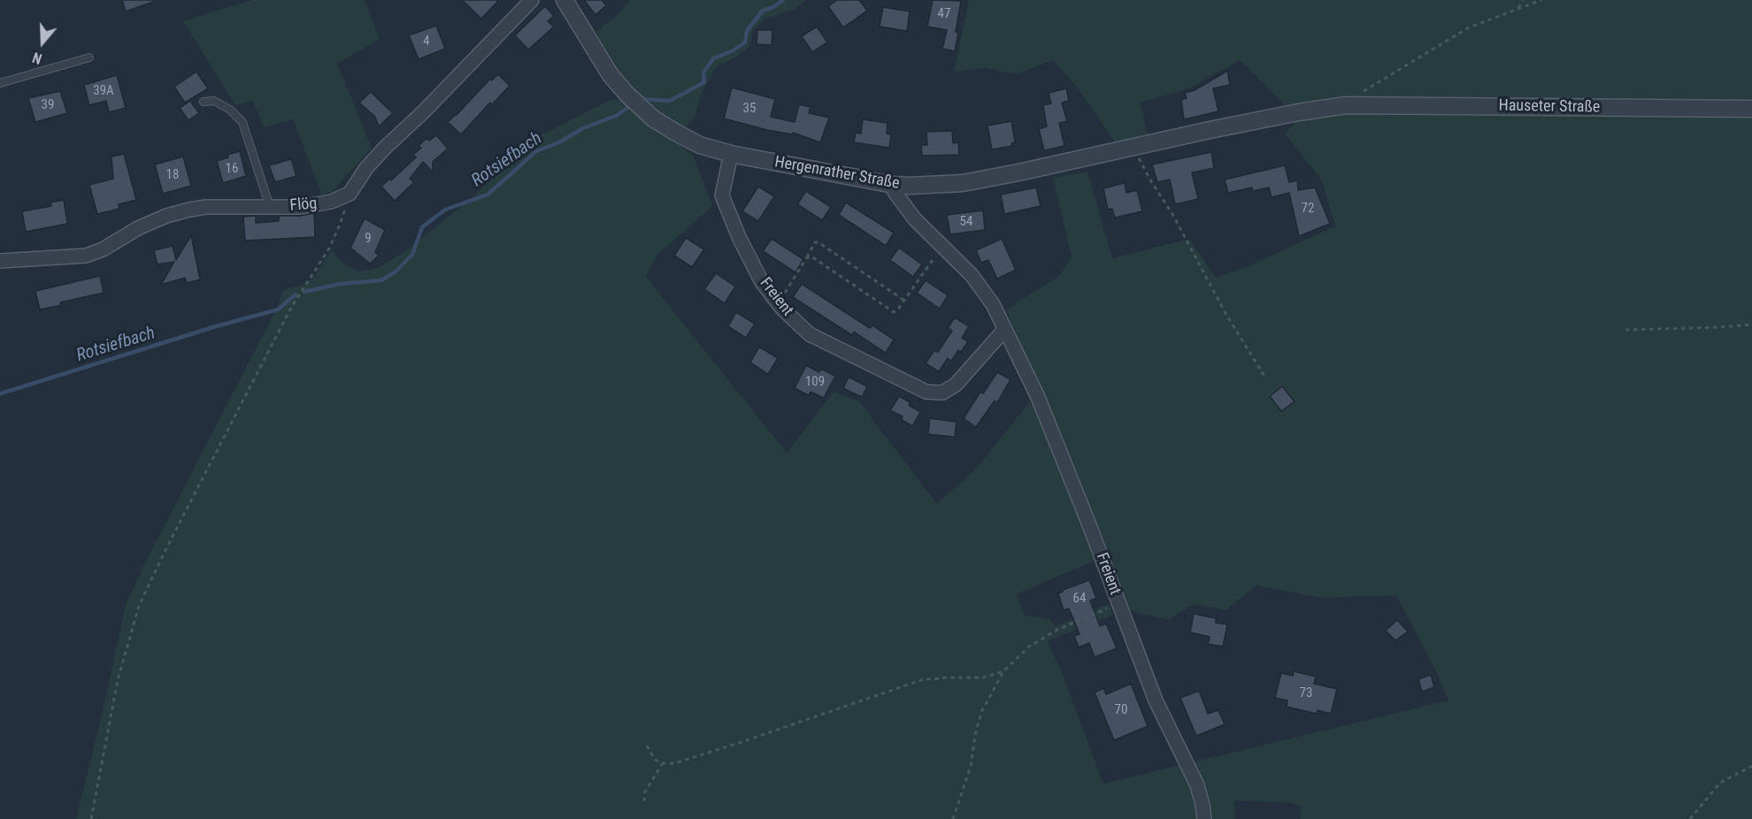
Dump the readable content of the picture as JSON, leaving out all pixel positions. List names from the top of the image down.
{
  "streets": {
    "street": [
      "Hauseter Straße",
      "Hergenrather Straße",
      "Flög",
      "Freient"
    ]
  },
  "crossings": [
    ["Hauseter Straße", "Hergenrather Straße"],
    ["Hergenrather Straße", "Freient"]
  ],
  "water": ["Rotsiefbach"],
  "house_numbers": [
    "47",
    "4",
    "39A",
    "39",
    "35",
    "16",
    "18",
    "72",
    "54",
    "9",
    "109",
    "64",
    "73",
    "70"
  ],
  "north": "bottom"
}
